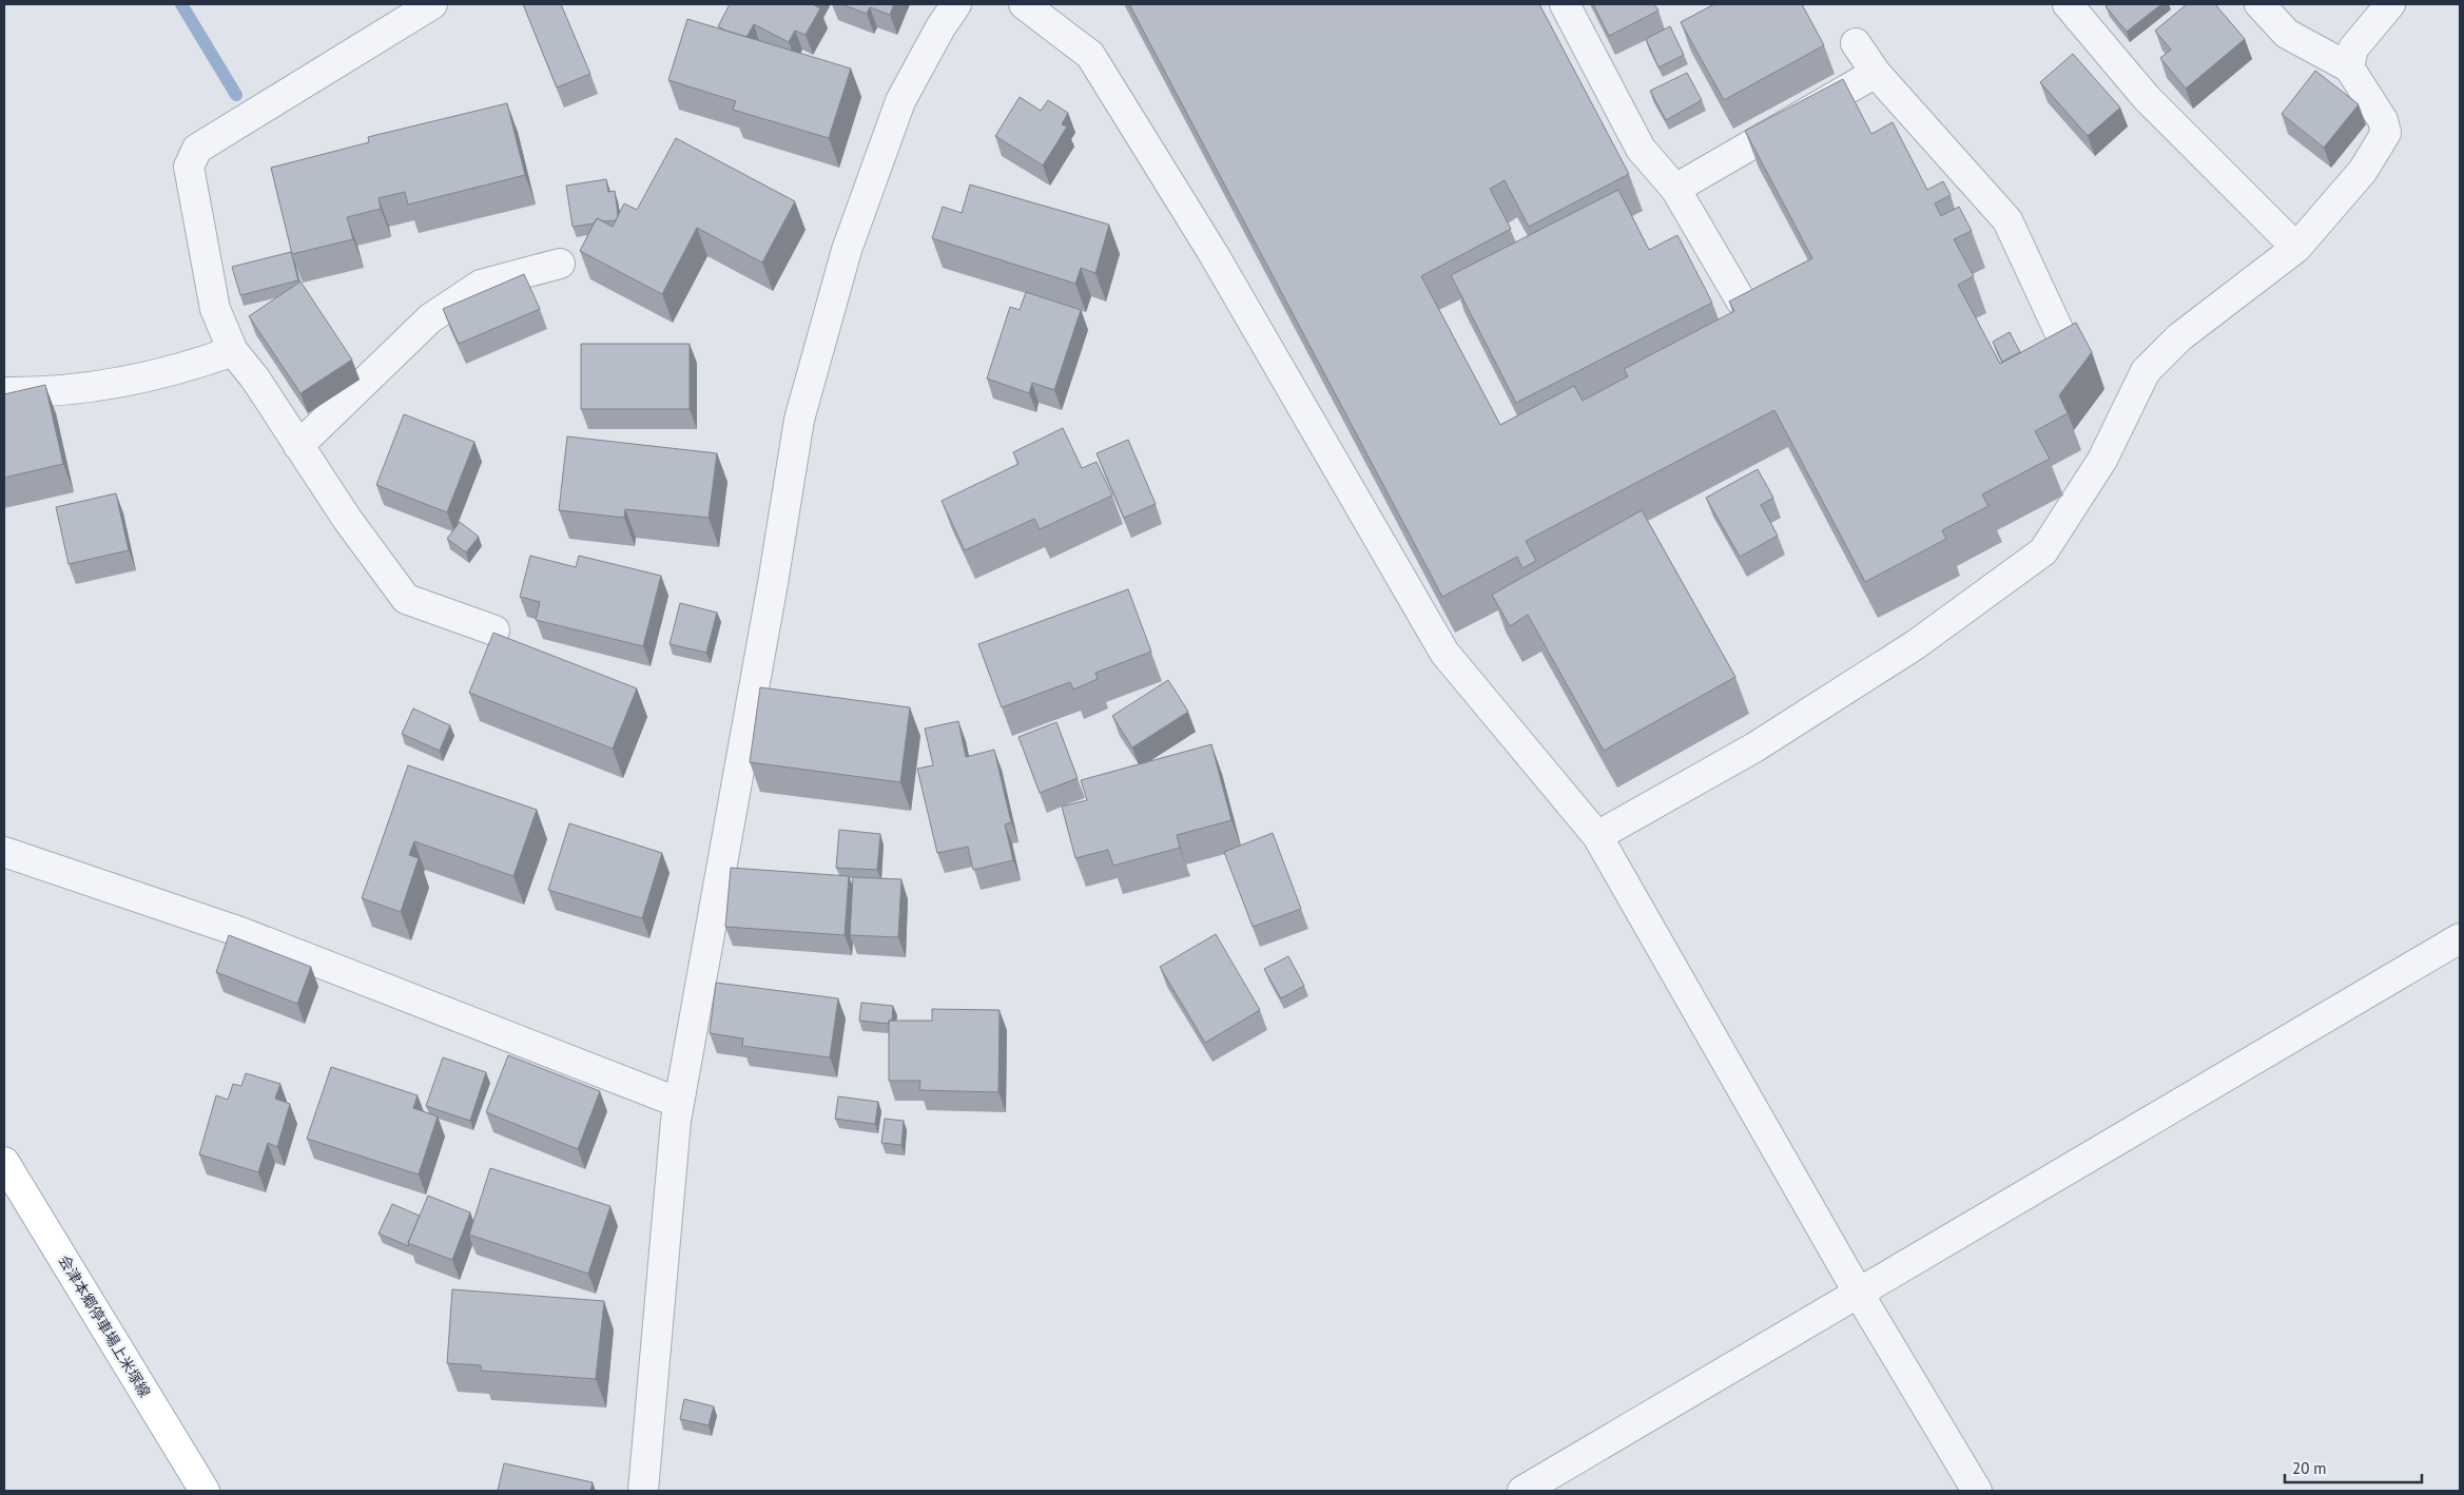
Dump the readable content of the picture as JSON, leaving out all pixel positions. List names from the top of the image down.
{
  "streets": {
    "main road": ["会津本郷停車場上米塚線"]
  },
  "scale_bar": "20 m"
}
